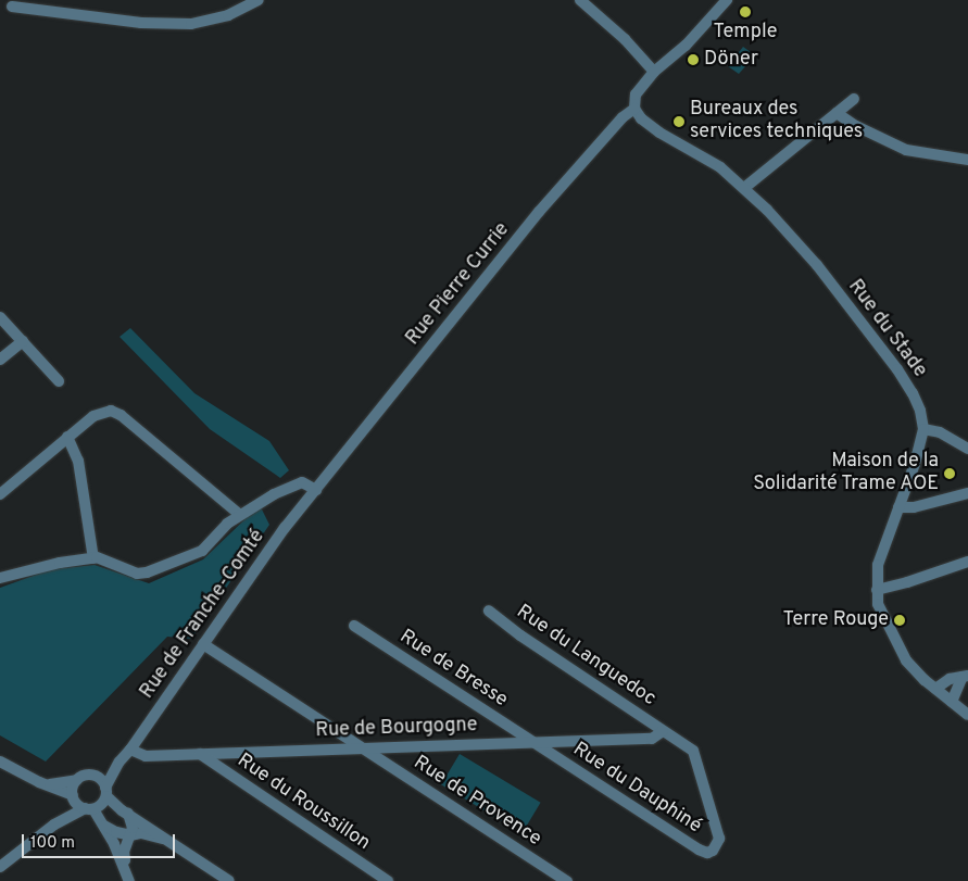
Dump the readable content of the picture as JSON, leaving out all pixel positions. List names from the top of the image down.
{
  "streets": {
    "street": [
      "Rue Pierre Currie",
      "Rue du Stade",
      "Rue de Franche-Comté",
      "Rue du Languedoc",
      "Rue de Bresse",
      "Rue de Bourgogne",
      "Rue du Dauphiné",
      "Rue de Provence",
      "Rue du Roussillon"
    ]
  },
  "crossings": [
    ["Rue Pierre Currie", "Rue du Stade"],
    ["Rue Pierre Currie", "Rue de Franche-Comté"],
    ["Rue de Franche-Comté", "Rue de Bourgogne"],
    ["Rue de Franche-Comté", "Rue de Provence"],
    ["Rue du Languedoc", "Rue de Bourgogne"],
    ["Rue du Languedoc", "Rue du Dauphiné"],
    ["Rue de Bresse", "Rue de Bourgogne"],
    ["Rue de Bresse", "Rue du Dauphiné"],
    ["Rue de Bourgogne", "Rue du Dauphiné"],
    ["Rue de Bourgogne", "Rue de Provence"],
    ["Rue de Bourgogne", "Rue du Roussillon"]
  ],
  "places": [
    "Temple",
    "Döner",
    "Bureaux des services techniques",
    "Maison de la Solidarité Trame AOE",
    "Terre Rouge"
  ],
  "scale_bar": "100 m"
}
